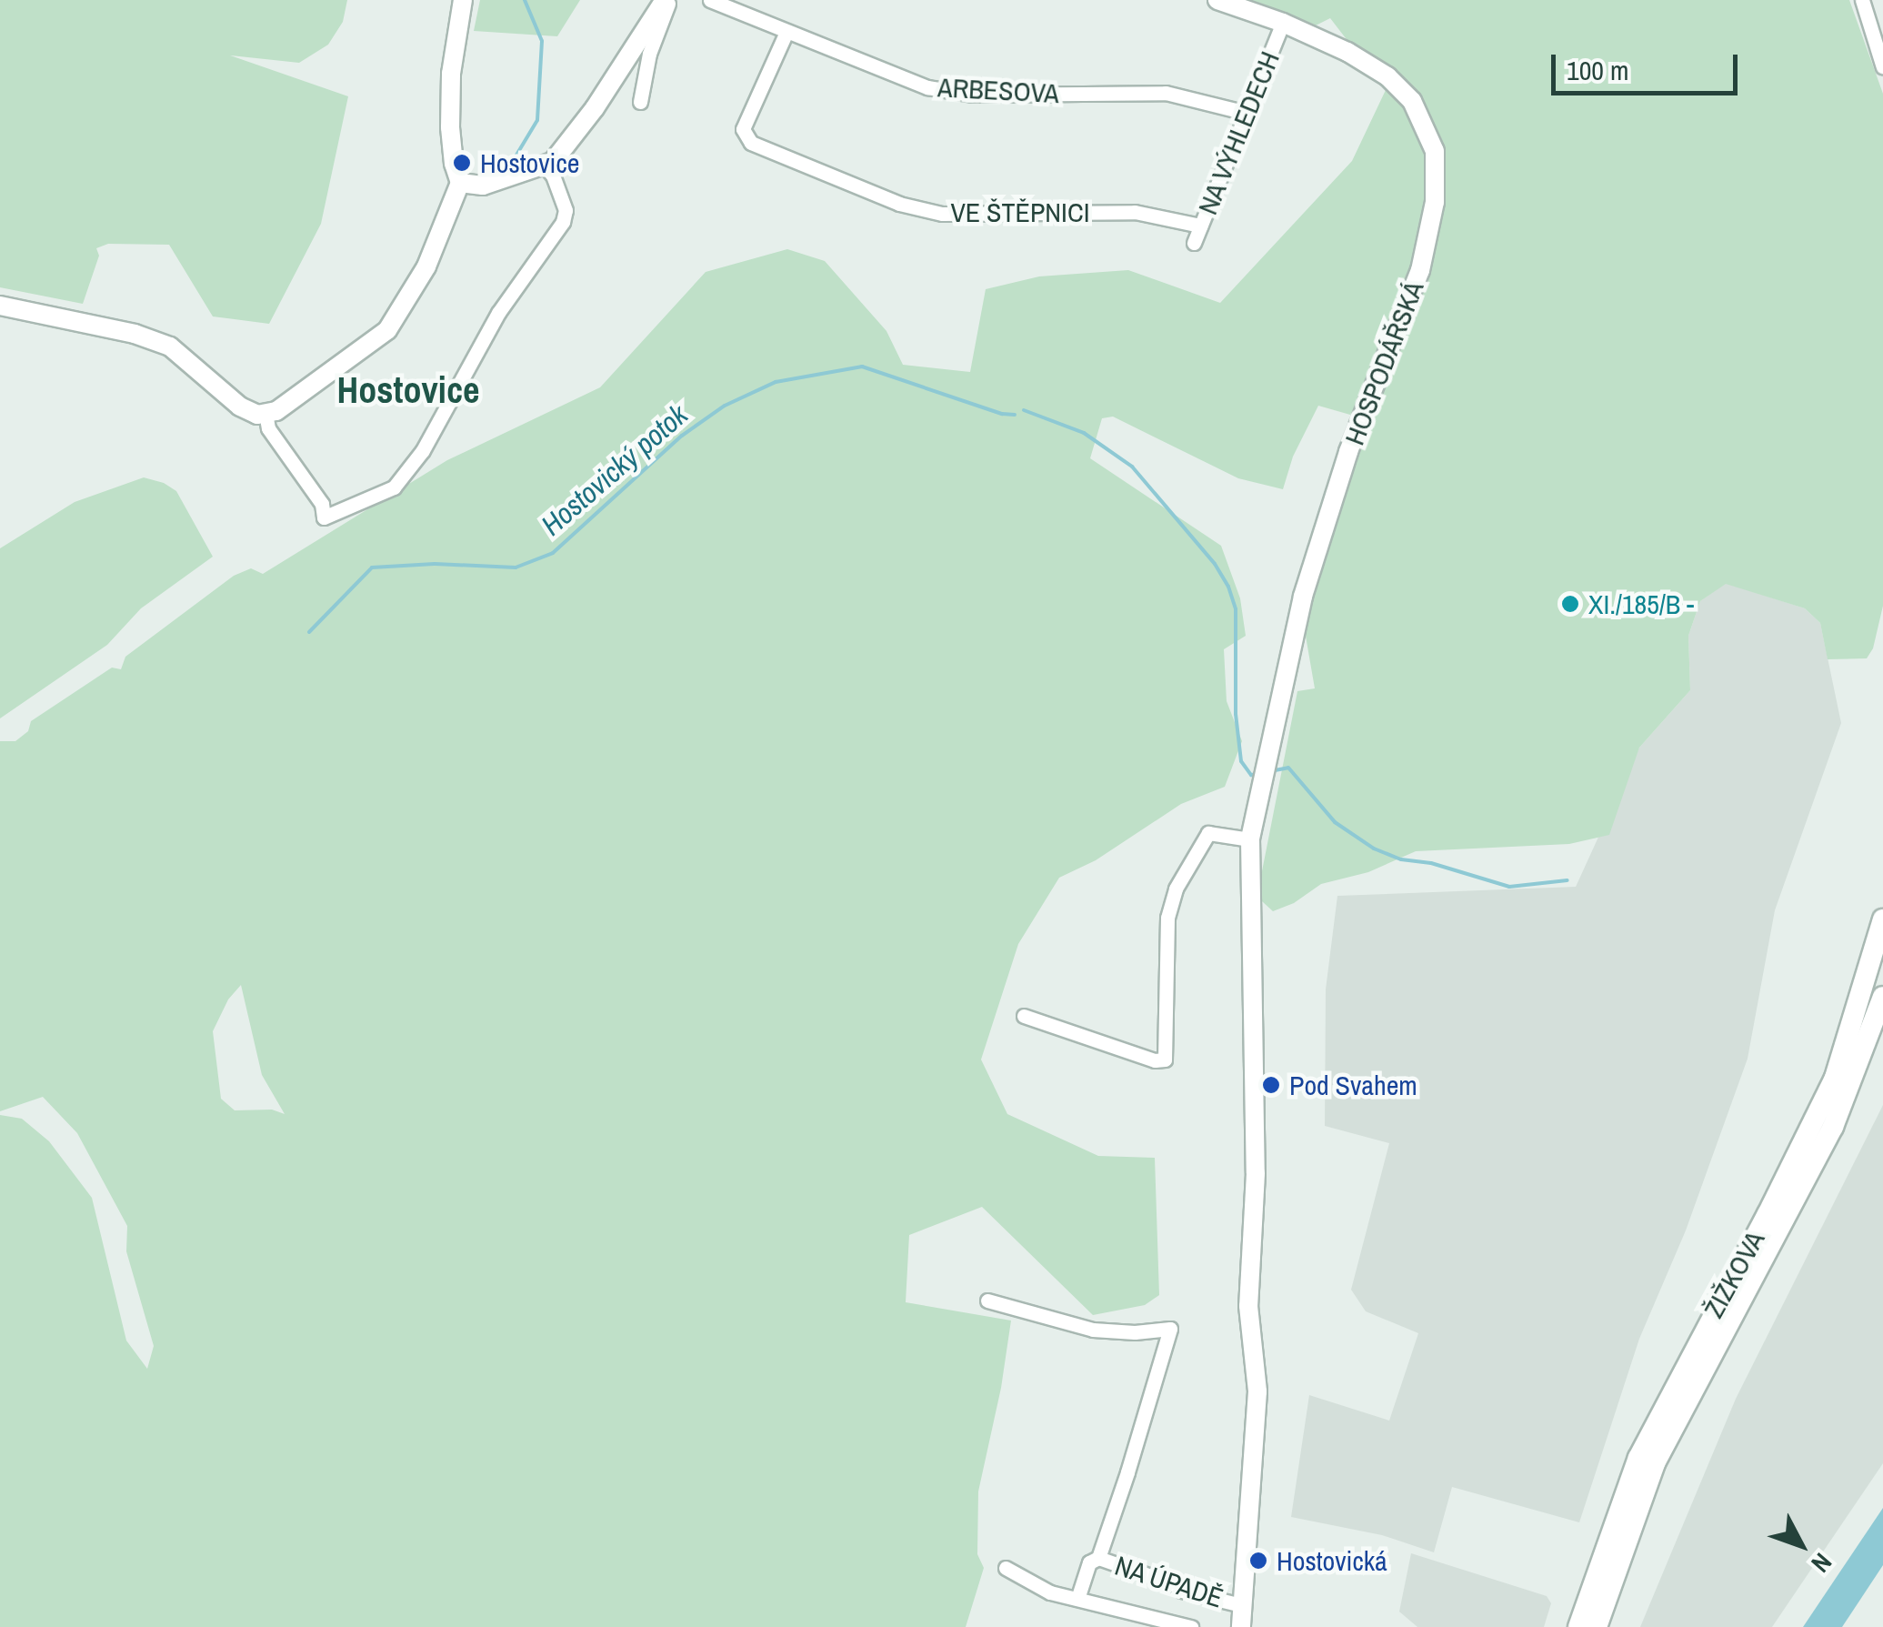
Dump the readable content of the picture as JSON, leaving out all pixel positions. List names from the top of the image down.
{
  "streets": {
    "main road": ["ŽIŽKOVA"],
    "street": [
      "ARBESOVA",
      "NA VÝHLEDECH",
      "VE ŠTĚPNICI",
      "HOSPODÁŘSKÁ",
      "NA ÚPADĚ"
    ]
  },
  "crossings": [
    ["ARBESOVA", "NA VÝHLEDECH"],
    ["ARBESOVA", "VE ŠTĚPNICI"],
    ["NA VÝHLEDECH", "VE ŠTĚPNICI"],
    ["NA VÝHLEDECH", "HOSPODÁŘSKÁ"]
  ],
  "districts": ["Hostovice"],
  "water": ["Hostovický potok"],
  "places": [
    "Hostovice",
    "XI./185/B -",
    "Pod Svahem",
    "Hostovická"
  ],
  "scale_bar": "100 m",
  "north": "bottom right"
}
